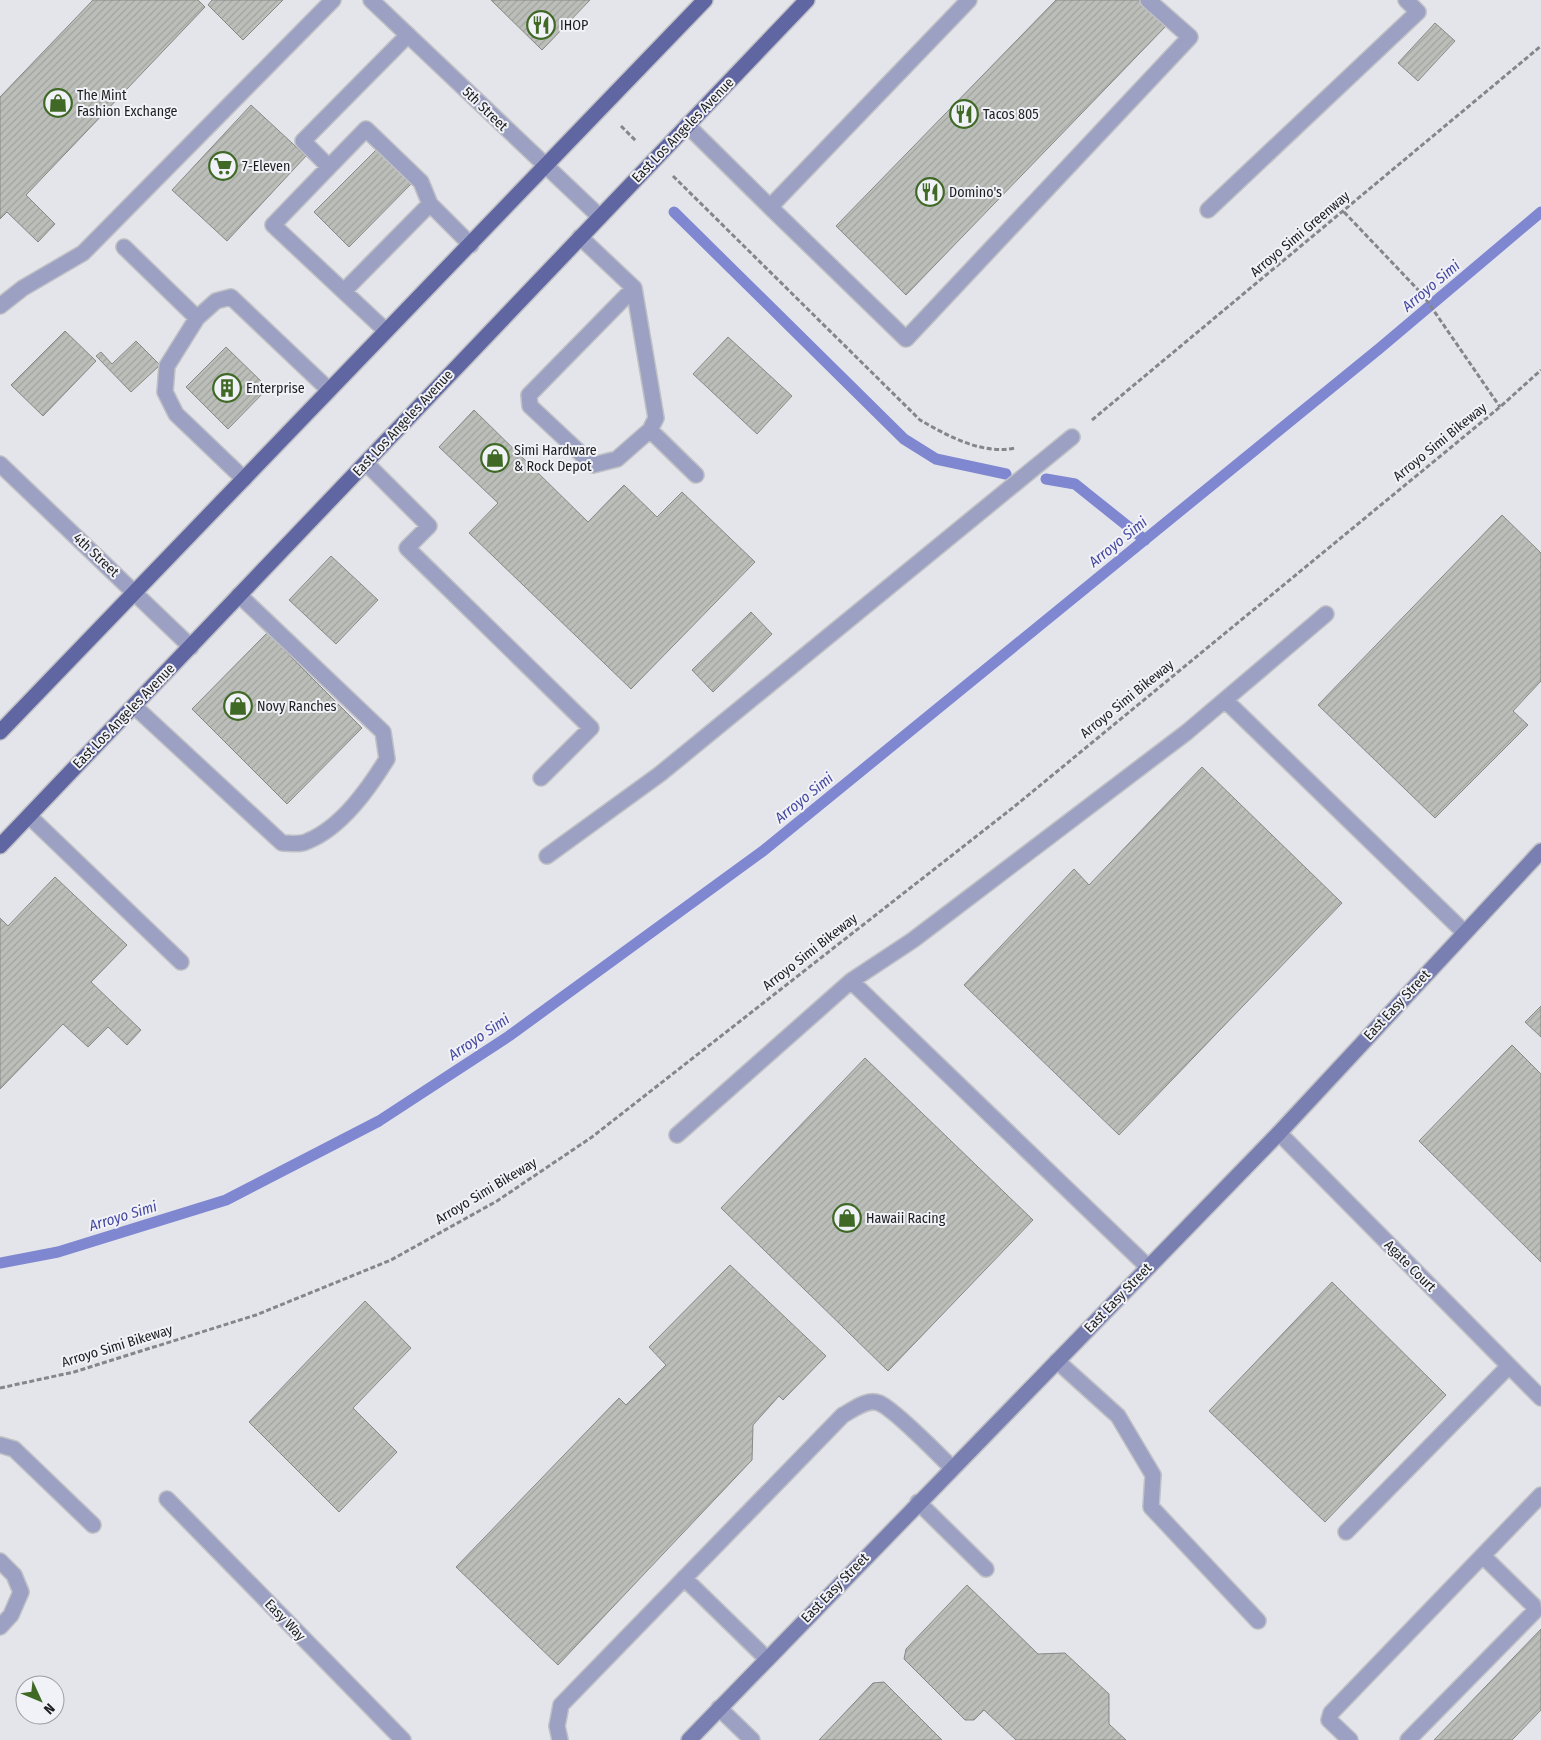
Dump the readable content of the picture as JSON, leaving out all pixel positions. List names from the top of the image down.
{
  "streets": {
    "main road": ["East Los Angeles Avenue"],
    "street": [
      "5th Street",
      "4th Street",
      "East Easy Street",
      "Agate Court",
      "Easy Way"
    ],
    "path": ["Arroyo Simi Greenway", "Arroyo Simi Bikeway"]
  },
  "crossings": [
    ["5th Street", "East Los Angeles Avenue"],
    ["East Los Angeles Avenue", "4th Street"],
    ["East Easy Street", "Agate Court"]
  ],
  "water": ["Arroyo Simi"],
  "places": {
    "restaurant": ["IHOP", "Tacos 805", "Domino's"],
    "shop": [
      "The Mint Fashion Exchange",
      "Simi Hardware & Rock Depot",
      "Novy Ranches",
      "Hawaii Racing"
    ],
    "supermarket": ["7-Eleven"],
    "building": ["Enterprise"]
  },
  "north": "bottom right"
}
